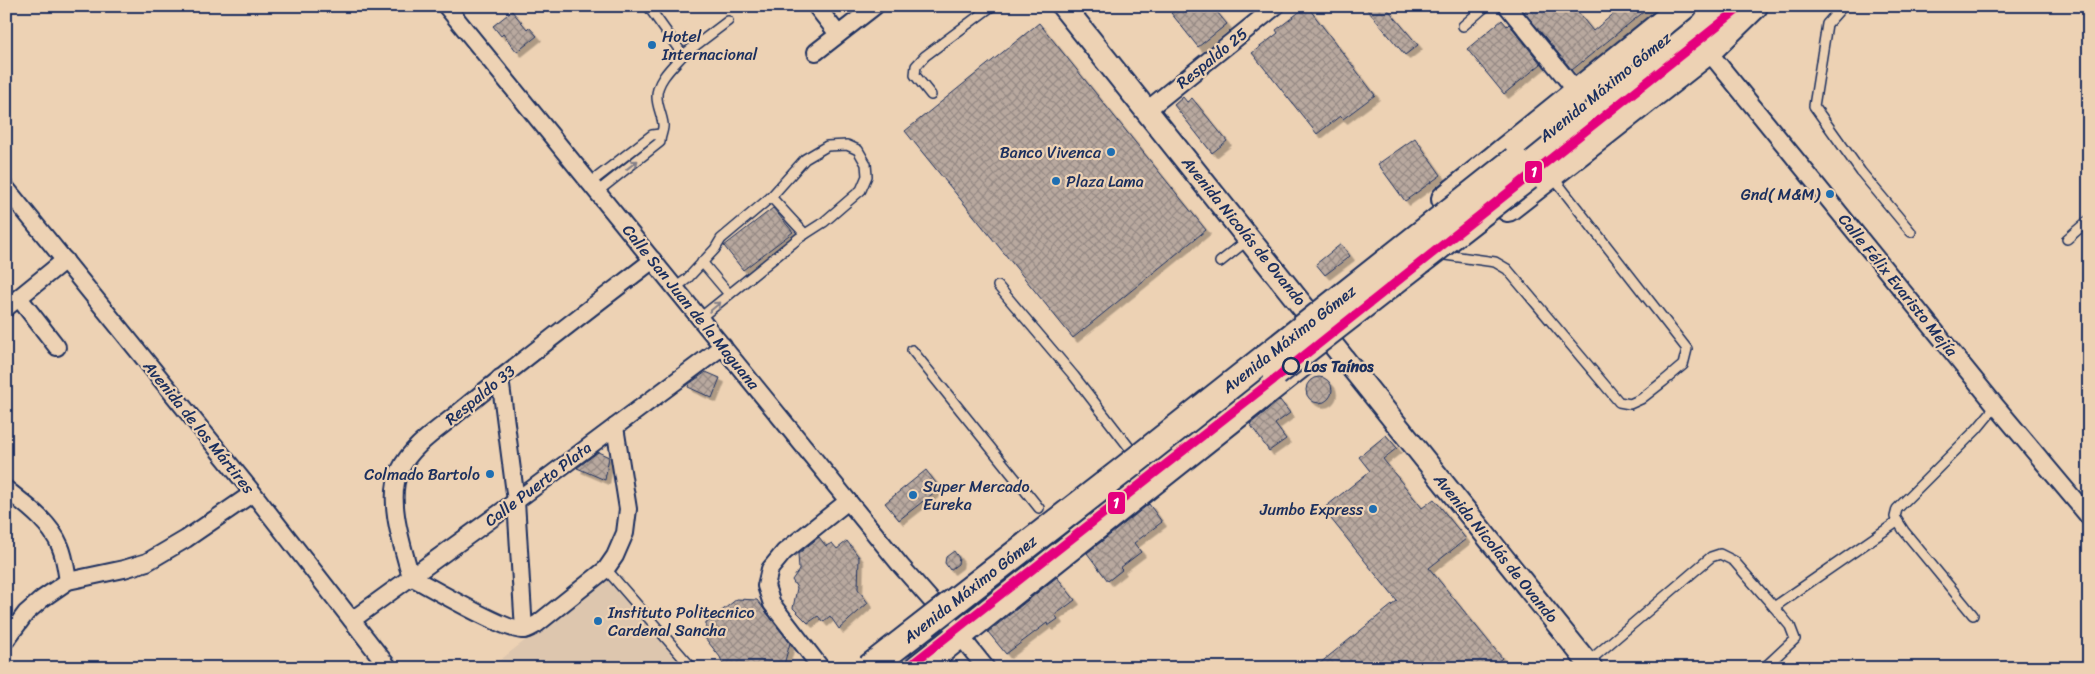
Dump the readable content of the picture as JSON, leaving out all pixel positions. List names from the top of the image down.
{
  "streets": {
    "main road": ["Avenida Máximo Gómez", "Avenida Nicolás de Ovando"],
    "street": [
      "Respaldo 25",
      "Calle Félix Evaristo Mejía",
      "Calle San Juan de la Maguana",
      "Respaldo 33",
      "Avenida de los Mártires",
      "Calle Puerto Plata"
    ]
  },
  "crossings": [
    ["Respaldo 25", "Avenida Nicolás de Ovando"],
    ["Calle San Juan de la Maguana", "Respaldo 33"],
    ["Calle San Juan de la Maguana", "Calle Puerto Plata"],
    ["Respaldo 33", "Calle Puerto Plata"],
    ["Avenida de los Mártires", "Calle Puerto Plata"]
  ],
  "places": [
    "Hotel Internacional",
    "Banco Vivenca",
    "Plaza Lama",
    "Gnd( M&M)",
    "Los Taínos",
    "Colmado Bartolo",
    "Super Mercado Eureka",
    "Jumbo Express",
    "Instituto Politecnico Cardenal Sancha"
  ],
  "lines": ["transit line 1"]
}
